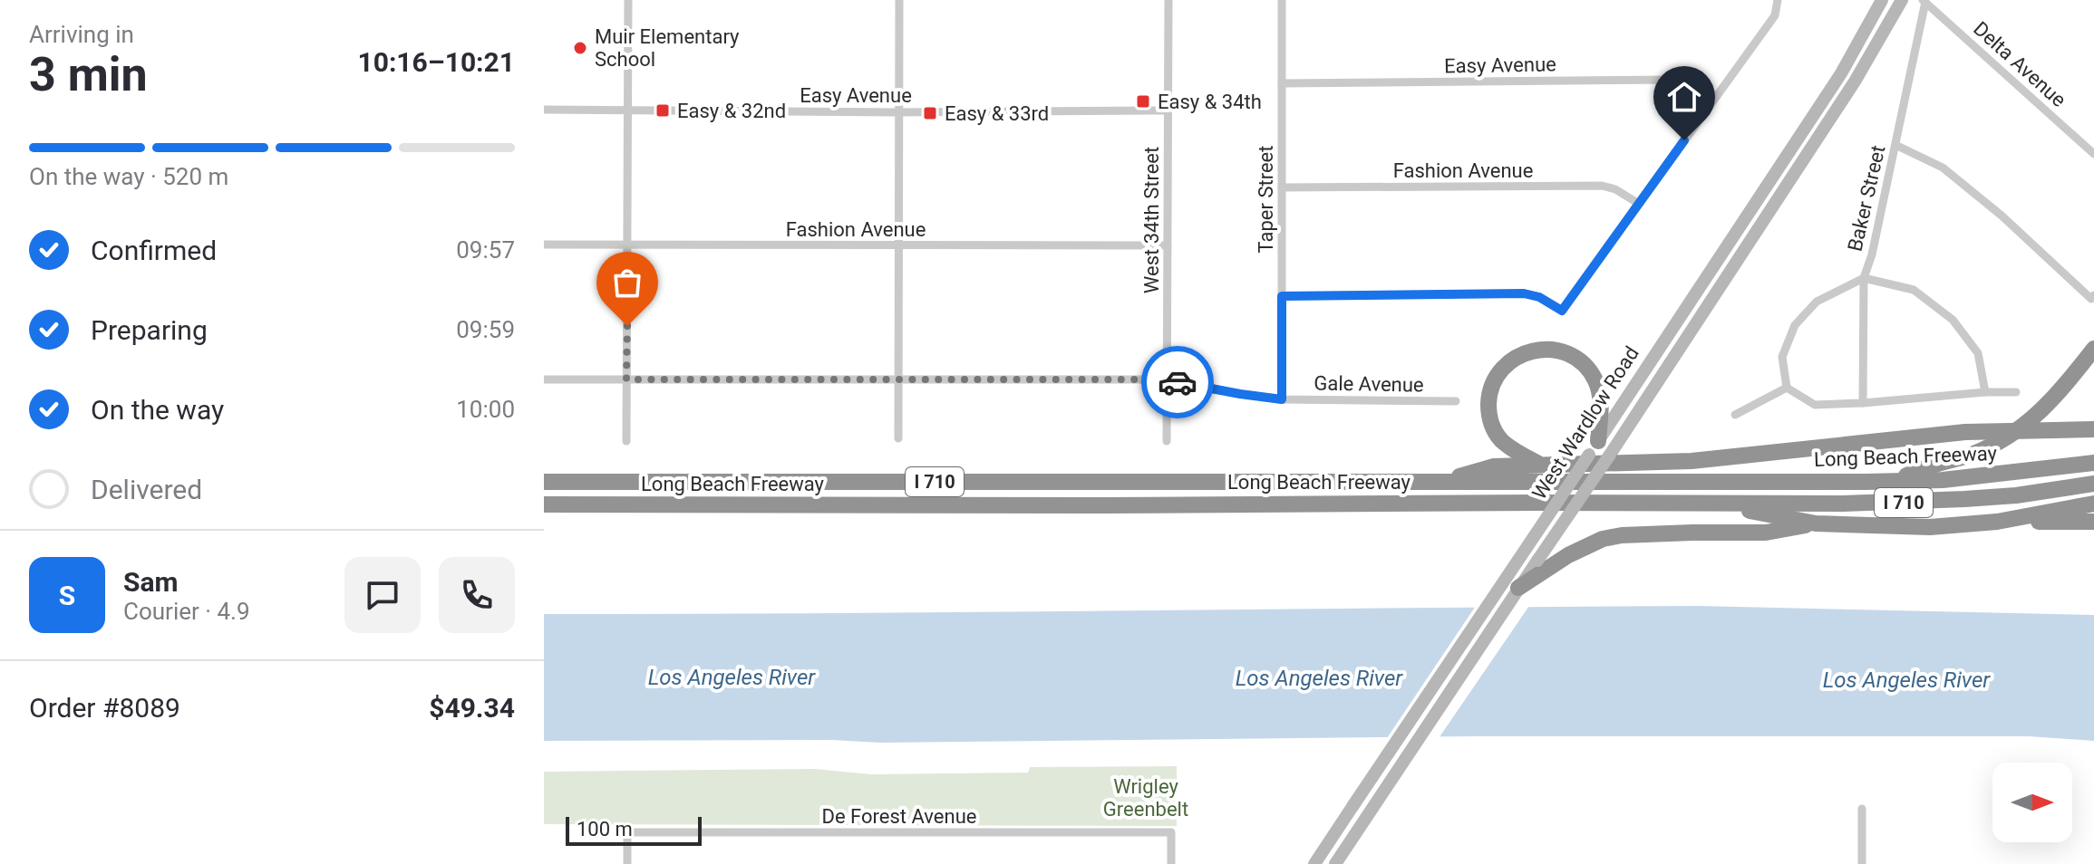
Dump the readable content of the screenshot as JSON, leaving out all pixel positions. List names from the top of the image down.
{
  "streets": {
    "highway": ["Long Beach Freeway", "I 710"],
    "main road": ["West Wardlow Road"],
    "street": [
      "Delta Avenue",
      "Easy Avenue",
      "Fashion Avenue",
      "Baker Street",
      "Taper Street",
      "West 34th Street",
      "Gale Avenue",
      "De Forest Avenue"
    ]
  },
  "crossings": [
    ["Delta Avenue", "Baker Street"],
    ["Easy Avenue", "Taper Street"],
    ["Easy Avenue", "West 34th Street"],
    ["Fashion Avenue", "Taper Street"],
    ["Fashion Avenue", "West 34th Street"],
    ["Taper Street", "Gale Avenue"],
    ["West 34th Street", "Gale Avenue"]
  ],
  "water": ["Los Angeles River"],
  "parks": ["Wrigley Greenbelt"],
  "places": {
    "other": ["Muir Elementary School"],
    "transit": ["Easy & 34th", "Easy & 32nd", "Easy & 33rd"]
  },
  "scale_bar": "100 m",
  "north": "right",
  "page": {
    "heading": ["3 min", "Arriving in", "10:16–10:21"],
    "panel": [
      "Sam",
      "Courier · 4.9",
      "Order #8089",
      "$49.34"
    ],
    "bar": "On the way · 520 m",
    "list": [
      ["Confirmed", "09:57"],
      ["Preparing", "09:59"],
      ["On the way", "10:00"],
      "Delivered"
    ],
    "round": "S",
    "scale": "100 m"
  }
}
